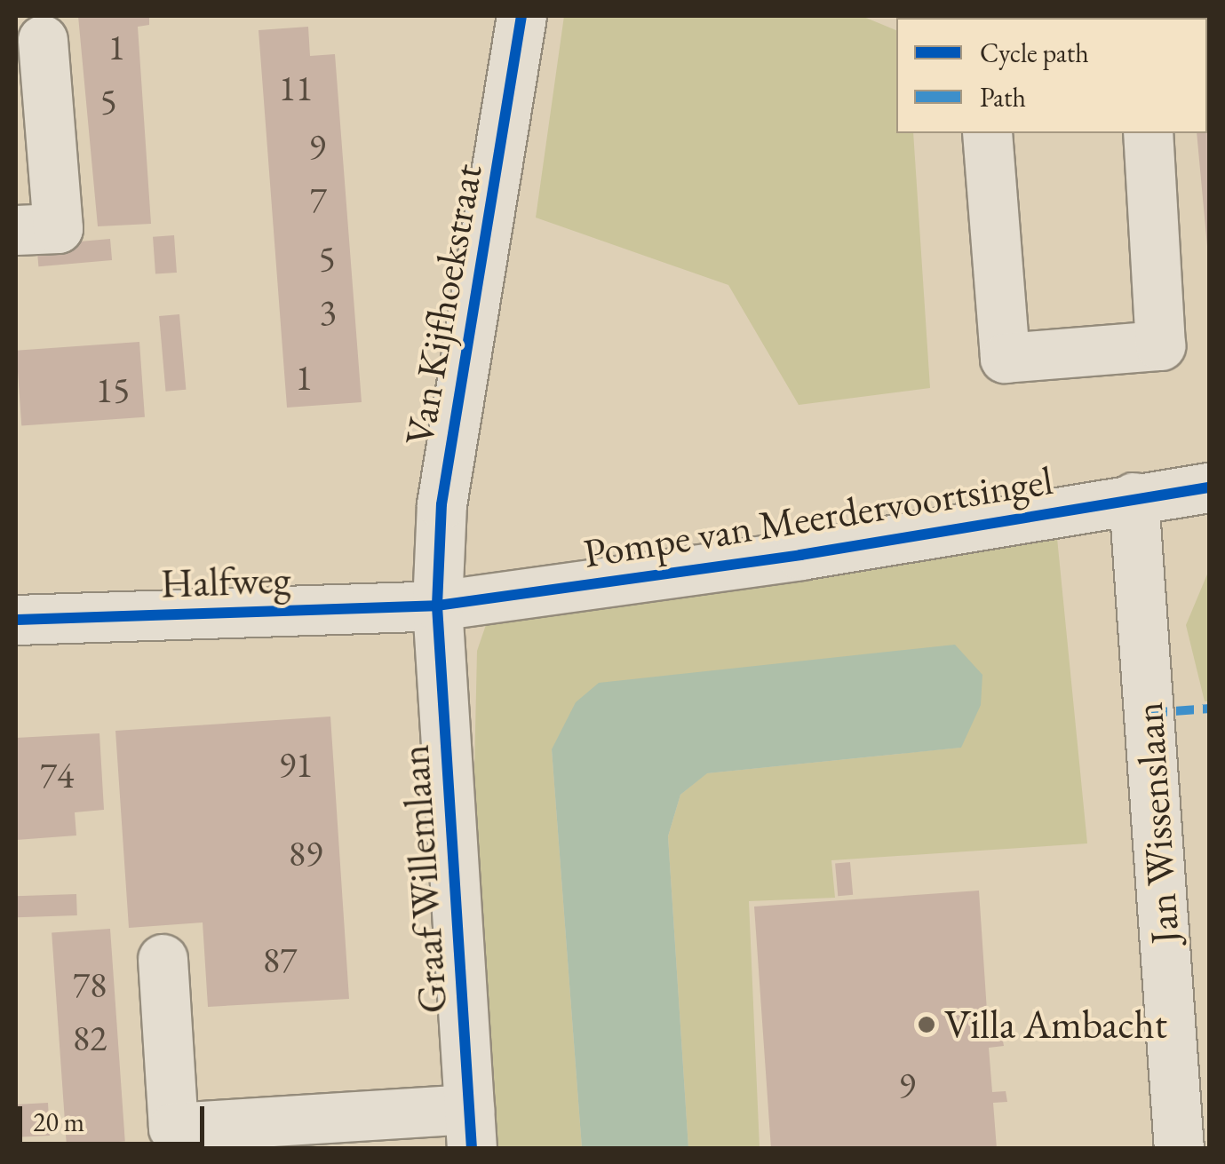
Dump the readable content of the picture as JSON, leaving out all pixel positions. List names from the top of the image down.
{
  "streets": {
    "street": [
      "Van Kijfhoekstraat",
      "Pompe van Meerdervoortsingel",
      "Halfweg",
      "Jan Wissenslaan",
      "Graaf Willemlaan"
    ]
  },
  "crossings": [
    ["Van Kijfhoekstraat", "Pompe van Meerdervoortsingel"],
    ["Van Kijfhoekstraat", "Halfweg"],
    ["Van Kijfhoekstraat", "Graaf Willemlaan"],
    ["Pompe van Meerdervoortsingel", "Halfweg"],
    ["Pompe van Meerdervoortsingel", "Jan Wissenslaan"],
    ["Pompe van Meerdervoortsingel", "Graaf Willemlaan"],
    ["Halfweg", "Graaf Willemlaan"]
  ],
  "places": ["Villa Ambacht"],
  "house_numbers": [
    "1",
    "11",
    "5",
    "9",
    "7",
    "5",
    "3",
    "1",
    "15",
    "91",
    "74",
    "89",
    "87",
    "78",
    "82",
    "9"
  ],
  "legend": ["Cycle path", "Path"],
  "scale_bar": "20 m"
}
